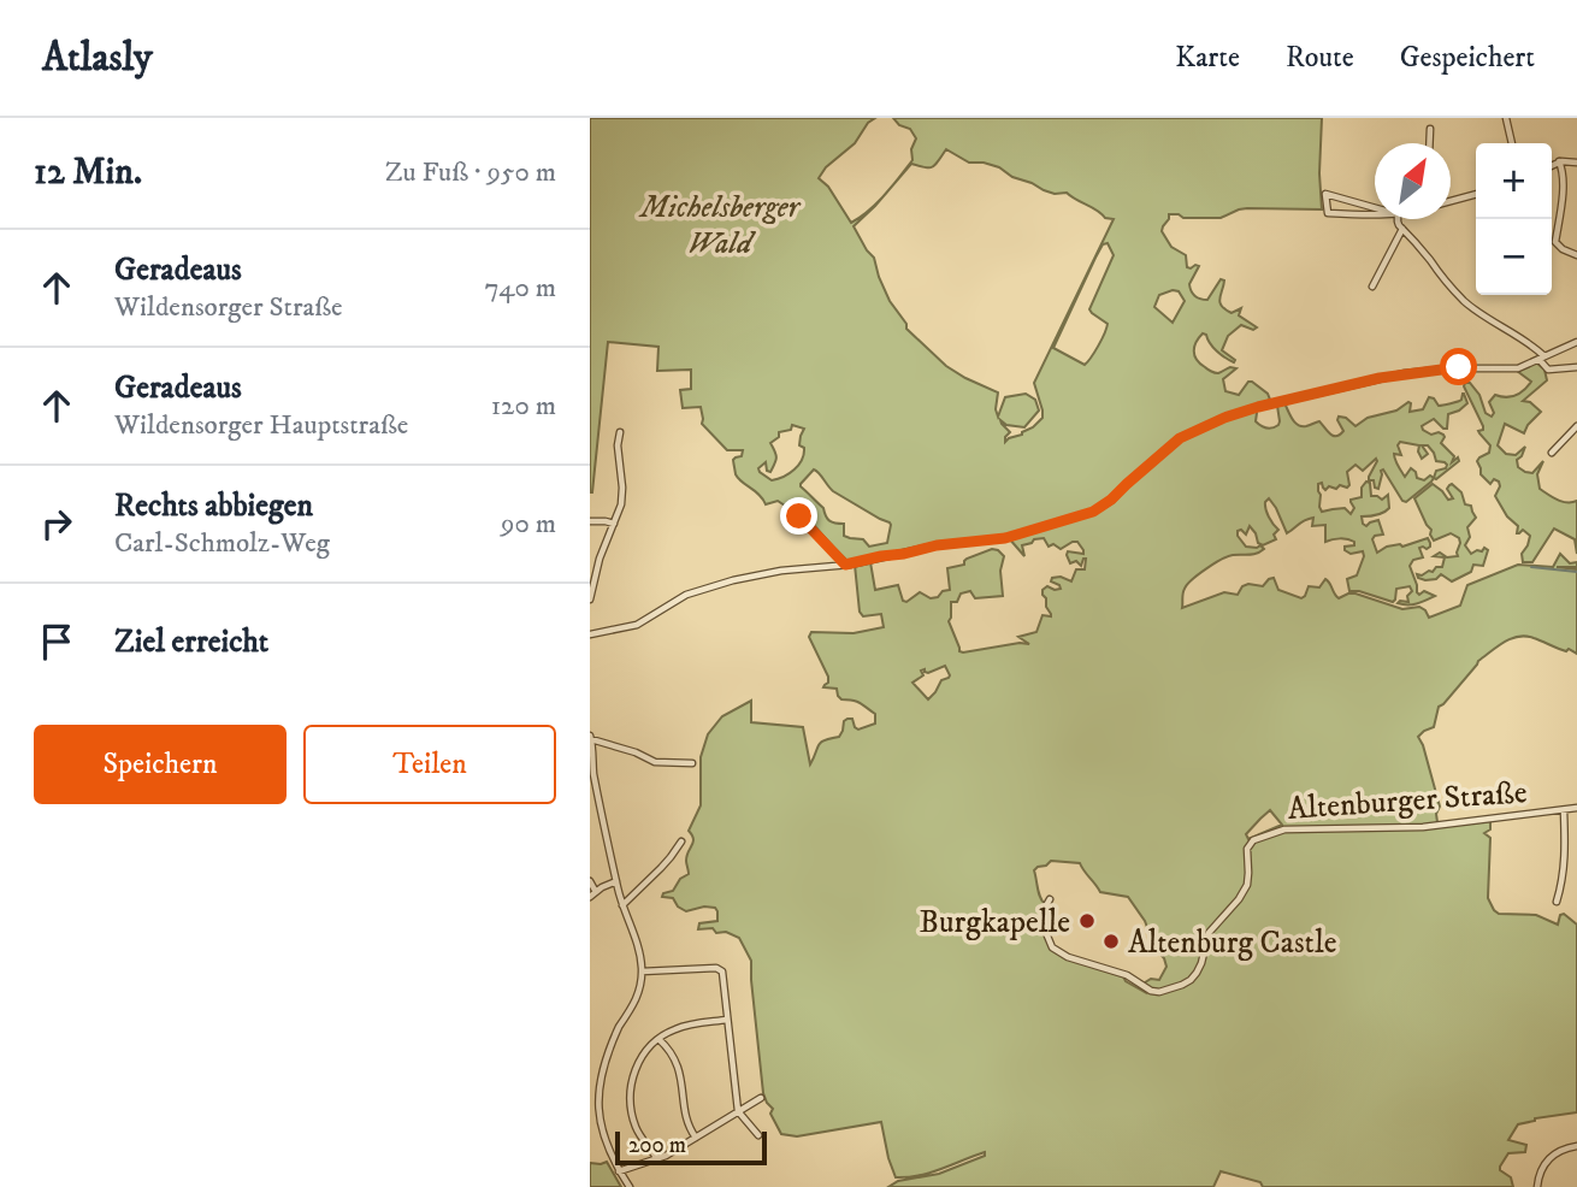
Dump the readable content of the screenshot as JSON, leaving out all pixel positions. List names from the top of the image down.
{
  "streets": {
    "street": ["Altenburger Straße"]
  },
  "parks": ["Michelsberger Wald"],
  "places": ["Burgkapelle", "Altenburg Castle"],
  "scale_bar": "200 m",
  "north": "top right",
  "page": {
    "header": "Atlasly",
    "nav": ["Karte", "Route", "Gespeichert"],
    "heading": ["12 Min.", "Zu Fuß · 950 m"],
    "map_buttons": ["+", "−"],
    "list": [
      ["Geradeaus", "Wildensorger Straße", "740 m"],
      ["Geradeaus", "Wildensorger Hauptstraße", "120 m"],
      ["Rechts abbiegen", "Carl-Schmolz-Weg", "90 m"],
      "Ziel erreicht"
    ],
    "buttons": ["Speichern", "Teilen"],
    "scale": "200 m"
  }
}
